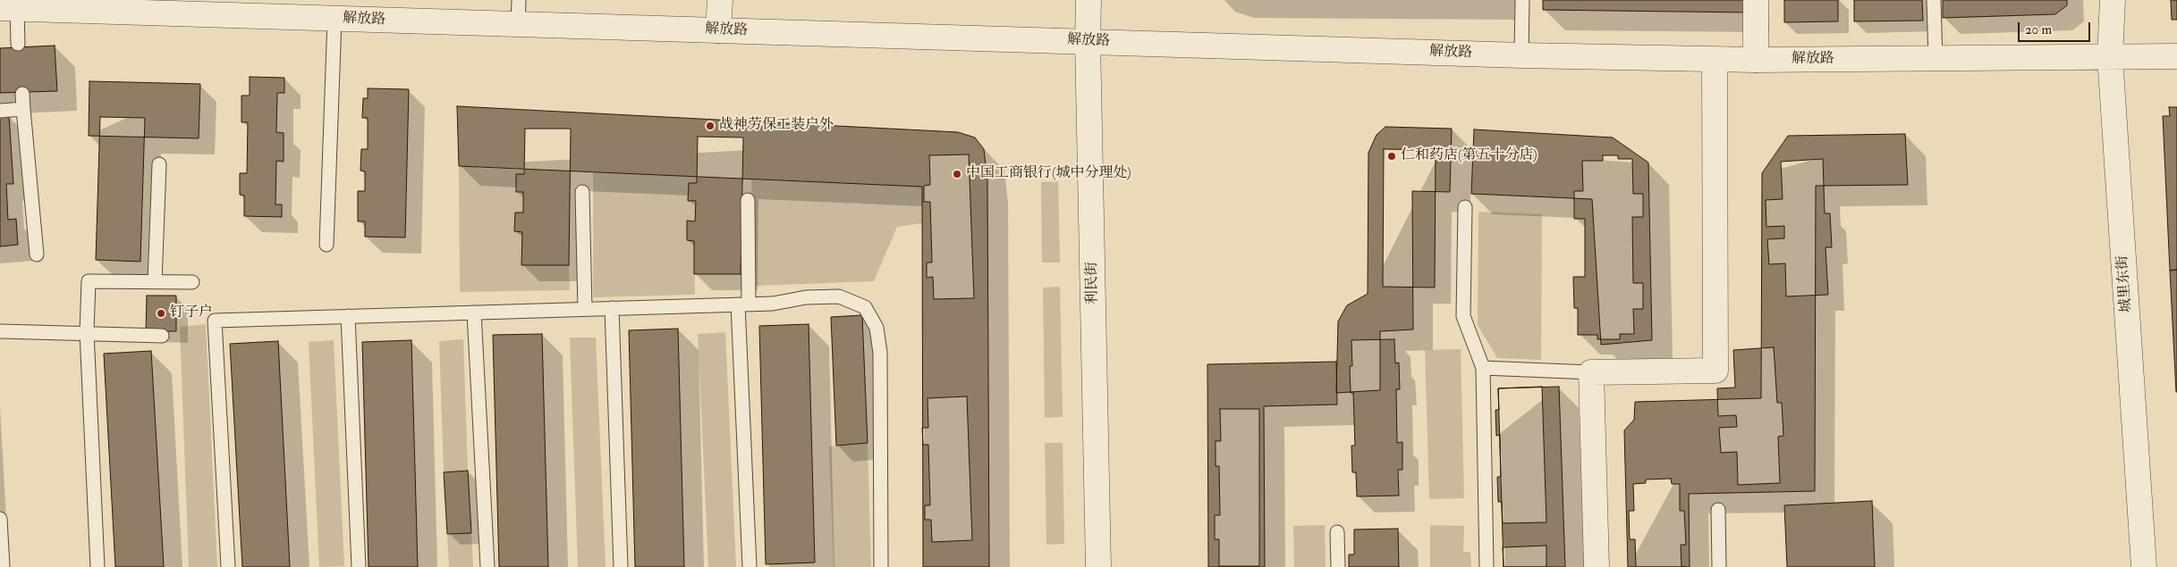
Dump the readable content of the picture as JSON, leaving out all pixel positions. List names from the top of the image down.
{
  "streets": {
    "street": ["解放路", "利民街", "城里东街"]
  },
  "crossings": [
    ["解放路", "利民街"],
    ["解放路", "城里东街"]
  ],
  "places": [
    "战神劳保工装户外",
    "仁和药店(第五十分店)",
    "中国工商银行(城中分理处)",
    "钉子户"
  ],
  "scale_bar": "20 m"
}
